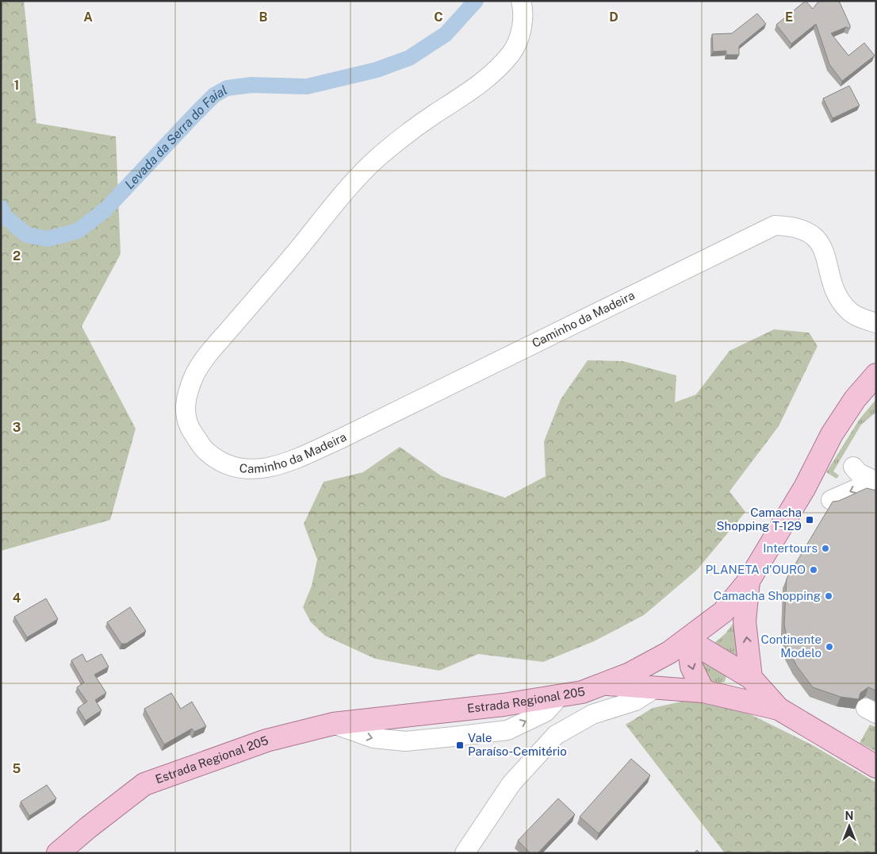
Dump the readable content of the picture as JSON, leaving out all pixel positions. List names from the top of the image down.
{
  "streets": {
    "main road": ["Estrada Regional 205"],
    "street": ["Caminho da Madeira"]
  },
  "water": ["Levada da Serra do Faial"],
  "places": {
    "transit": ["Camacha Shopping T-129", "Vale Paraíso-Cemitério"],
    "other": [
      "Intertours",
      "PLANETA d'OURO",
      "Camacha Shopping",
      "Continente Modelo"
    ]
  },
  "north": "top",
  "grid": {
    "columns": [
      "A",
      "B",
      "C",
      "D",
      "E"
    ],
    "rows": [
      "1",
      "2",
      "3",
      "4",
      "5"
    ]
  }
}
